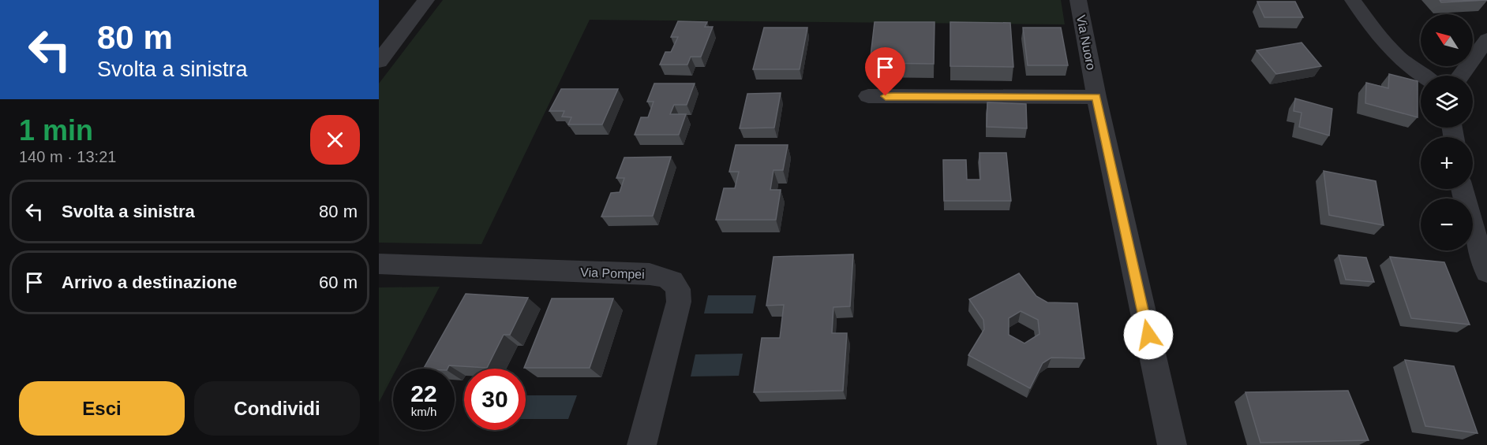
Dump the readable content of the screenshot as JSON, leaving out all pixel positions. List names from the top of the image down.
{
  "streets": {
    "street": ["Via Nuoro", "Via Pompei"]
  },
  "north": "top left",
  "page": {
    "turn": ["80 m", "Svolta a sinistra"],
    "map_buttons": ["+", "−"],
    "heading": ["1 min", "140 m · 13:21"],
    "list": [
      {
        "name": "Svolta a sinistra",
        "value": "80 m"
      },
      {
        "name": "Arrivo a destinazione",
        "value": "60 m"
      }
    ],
    "speed": "22 km/h",
    "limit": "30",
    "buttons": ["Esci", "Condividi"]
  }
}
